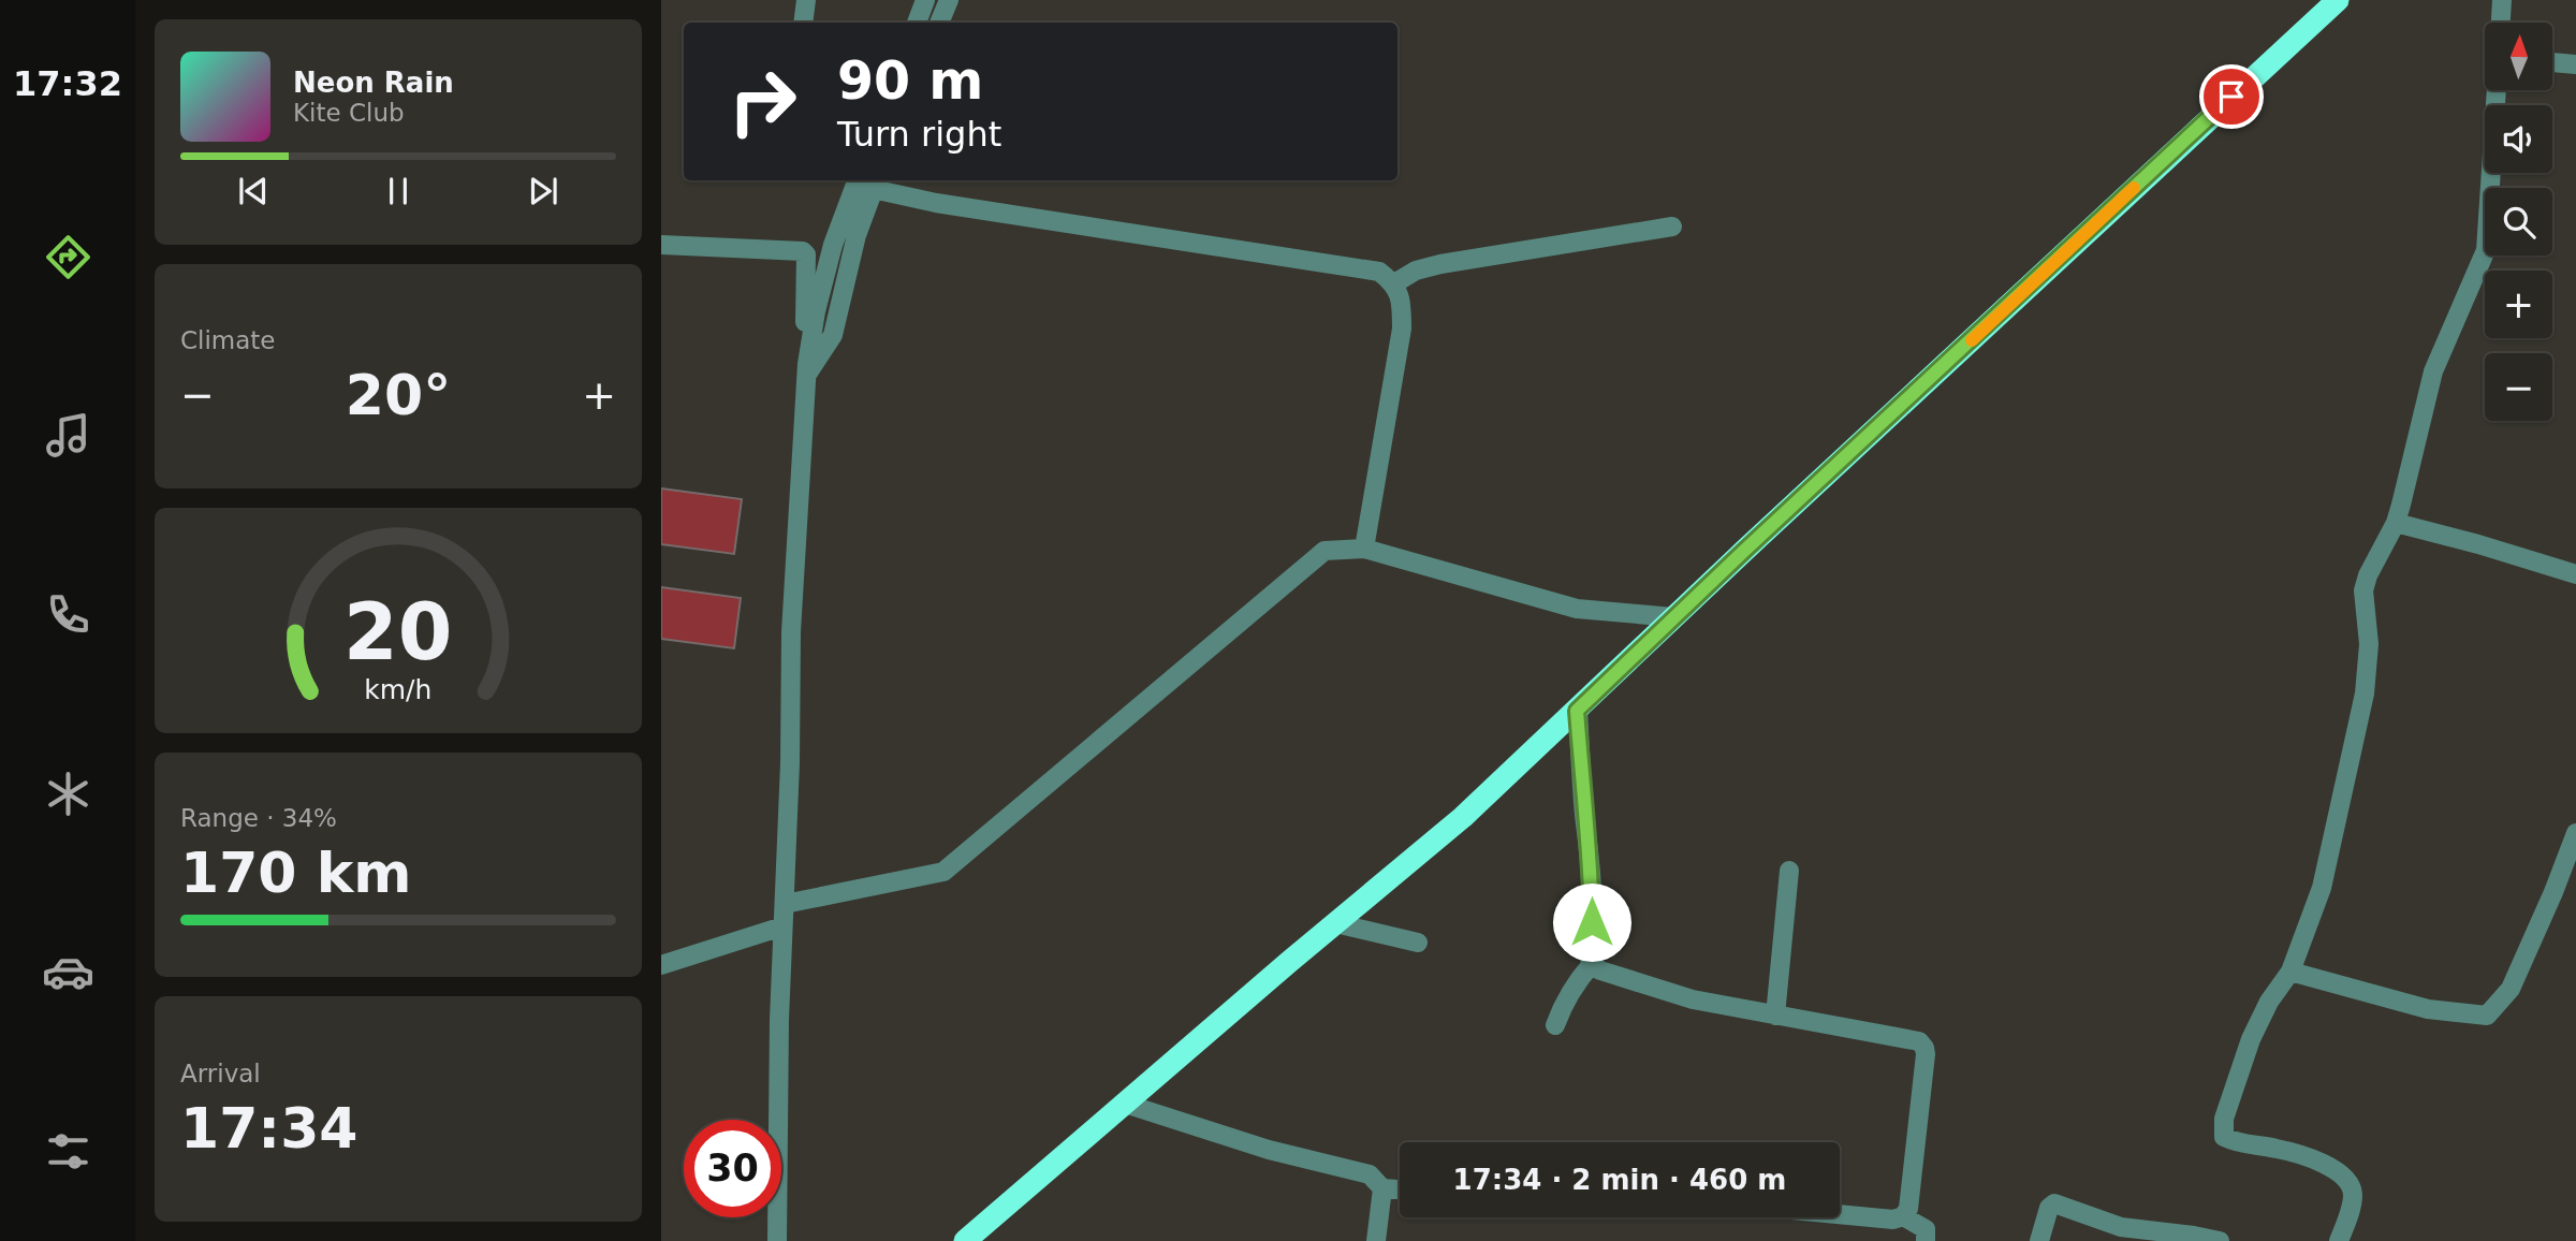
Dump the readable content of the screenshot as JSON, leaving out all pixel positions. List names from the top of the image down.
{
  "north": "top",
  "page": {
    "tabs": "17:32",
    "map_buttons": ["+", "−"],
    "turn": ["90 m", "Turn right"],
    "song": ["Neon Rain", "Kite Club"],
    "tile": [
      "Climate",
      ["Range · 34%", "170 km"],
      ["Arrival", "17:34"]
    ],
    "heat": ["−", "20°", "+"],
    "limit": "30",
    "trip": "17:34 · 2 min · 460 m",
    "gauge": ["20", "km/h"]
  }
}
